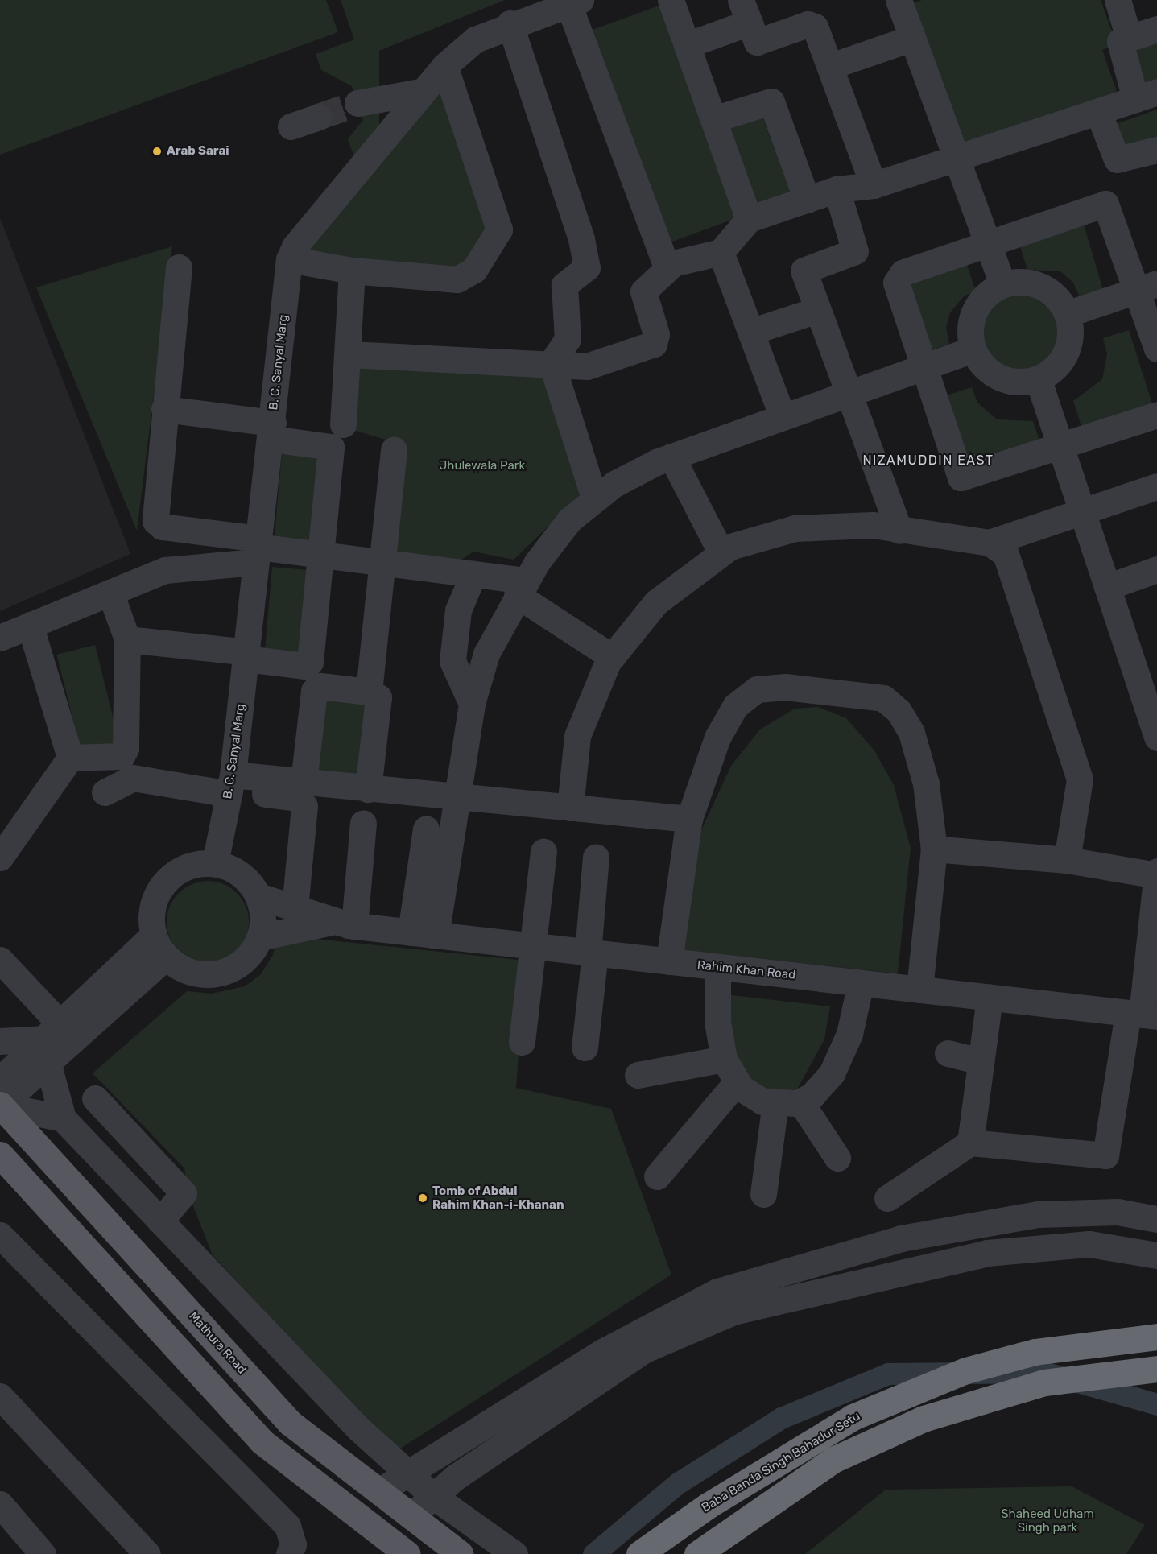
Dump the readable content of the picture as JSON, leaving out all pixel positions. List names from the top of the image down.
{
  "streets": {
    "highway": ["Baba Banda Singh Bahadur Setu"],
    "main road": ["Mathura Road"],
    "street": ["B. C. Sanyal Marg", "Rahim Khan Road"]
  },
  "crossings": [
    ["B. C. Sanyal Marg", "Rahim Khan Road"]
  ],
  "districts": ["NIZAMUDDIN EAST"],
  "parks": ["Jhulewala Park", "Shaheed Udham Singh park"],
  "places": ["Arab Sarai", "Tomb of Abdul Rahim Khan-i-Khanan"]
}
